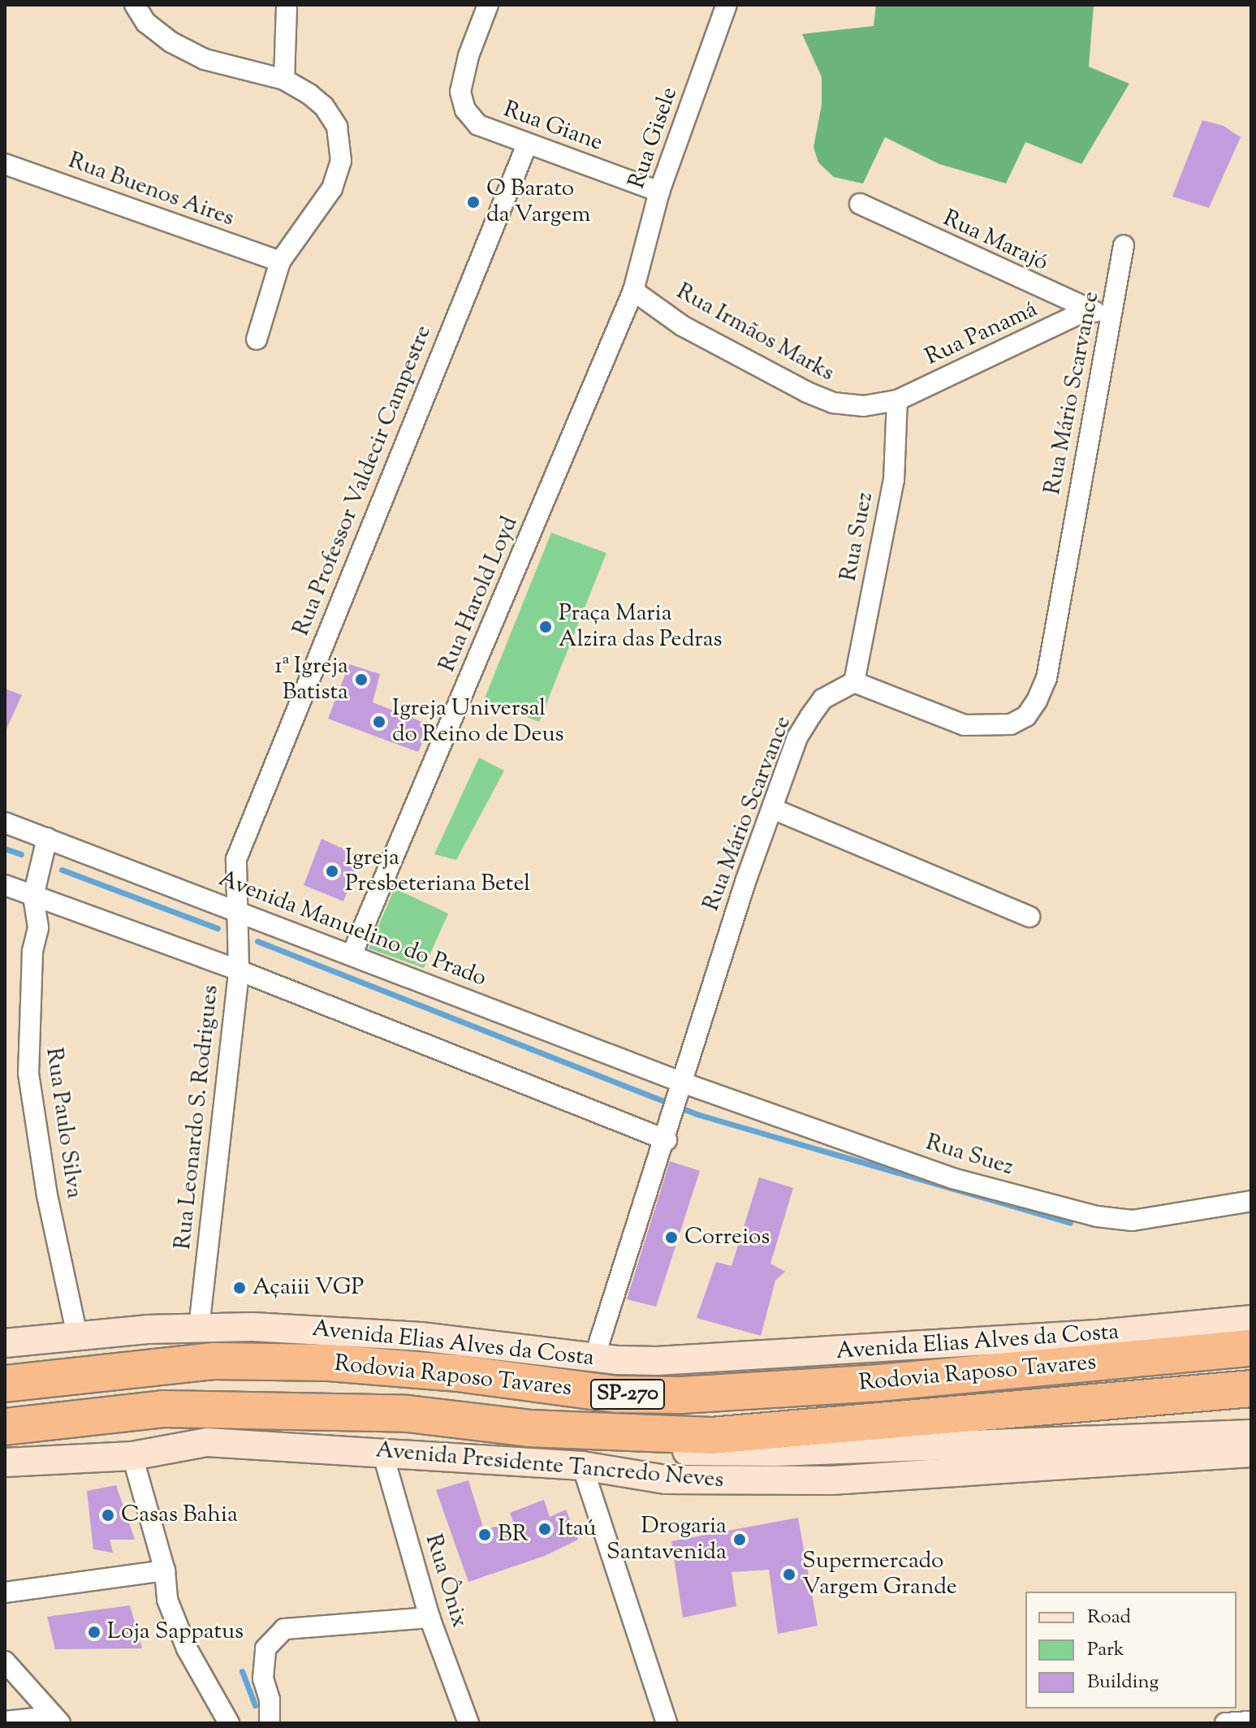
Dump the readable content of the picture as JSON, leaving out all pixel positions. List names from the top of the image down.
{
  "streets": {
    "highway": ["Rodovia Raposo Tavares", "SP-270"],
    "main road": ["Avenida Elias Alves da Costa", "Avenida Presidente Tancredo Neves"],
    "street": [
      "Rua Giane",
      "Rua Gisele",
      "Rua Buenos Aires",
      "Rua Marajó",
      "Rua Irmãos Marks",
      "Rua Panamá",
      "Rua Mário Scarvance",
      "Rua Professor Valdecir Campestre",
      "Rua Suez",
      "Rua Harold Loyd",
      "Avenida Manuelino do Prado",
      "Rua Leonardo S. Rodrigues",
      "Rua Paulo Silva",
      "Rua Ônix"
    ]
  },
  "crossings": [
    ["Rua Giane", "Rua Gisele"],
    ["Rua Giane", "Rua Professor Valdecir Campestre"],
    ["Rua Gisele", "Rua Irmãos Marks"],
    ["Rua Gisele", "Rua Harold Loyd"],
    ["Rua Marajó", "Rua Panamá"],
    ["Rua Marajó", "Rua Mário Scarvance"],
    ["Rua Irmãos Marks", "Rua Panamá"],
    ["Rua Irmãos Marks", "Rua Suez"],
    ["Rua Irmãos Marks", "Rua Harold Loyd"],
    ["Rua Panamá", "Rua Suez"],
    ["Rua Mário Scarvance", "Rua Suez"],
    ["Rua Mário Scarvance", "Avenida Manuelino do Prado"],
    ["Rua Mário Scarvance", "Avenida Elias Alves da Costa"],
    ["Rua Professor Valdecir Campestre", "Avenida Manuelino do Prado"],
    ["Rua Professor Valdecir Campestre", "Rua Leonardo S. Rodrigues"],
    ["Rua Suez", "Avenida Manuelino do Prado"],
    ["Rua Harold Loyd", "Avenida Manuelino do Prado"],
    ["Avenida Manuelino do Prado", "Rua Leonardo S. Rodrigues"],
    ["Avenida Manuelino do Prado", "Rua Paulo Silva"],
    ["Rua Leonardo S. Rodrigues", "Avenida Elias Alves da Costa"],
    ["Rua Paulo Silva", "Avenida Elias Alves da Costa"],
    ["Avenida Presidente Tancredo Neves", "Rua Ônix"]
  ],
  "places": [
    "O Barato da Vargem",
    "Praça Maria Alzira das Pedras",
    "1ª Igreja Batista",
    "Igreja Universal do Reino de Deus",
    "Igreja Presbeteriana Betel",
    "Correios",
    "Açaiii VGP",
    "Casas Bahia",
    "Itaú",
    "BR",
    "Drogaria Santavenida",
    "Supermercado Vargem Grande",
    "Loja Sappatus"
  ],
  "legend": ["Road", "Park", "Building"]
}
